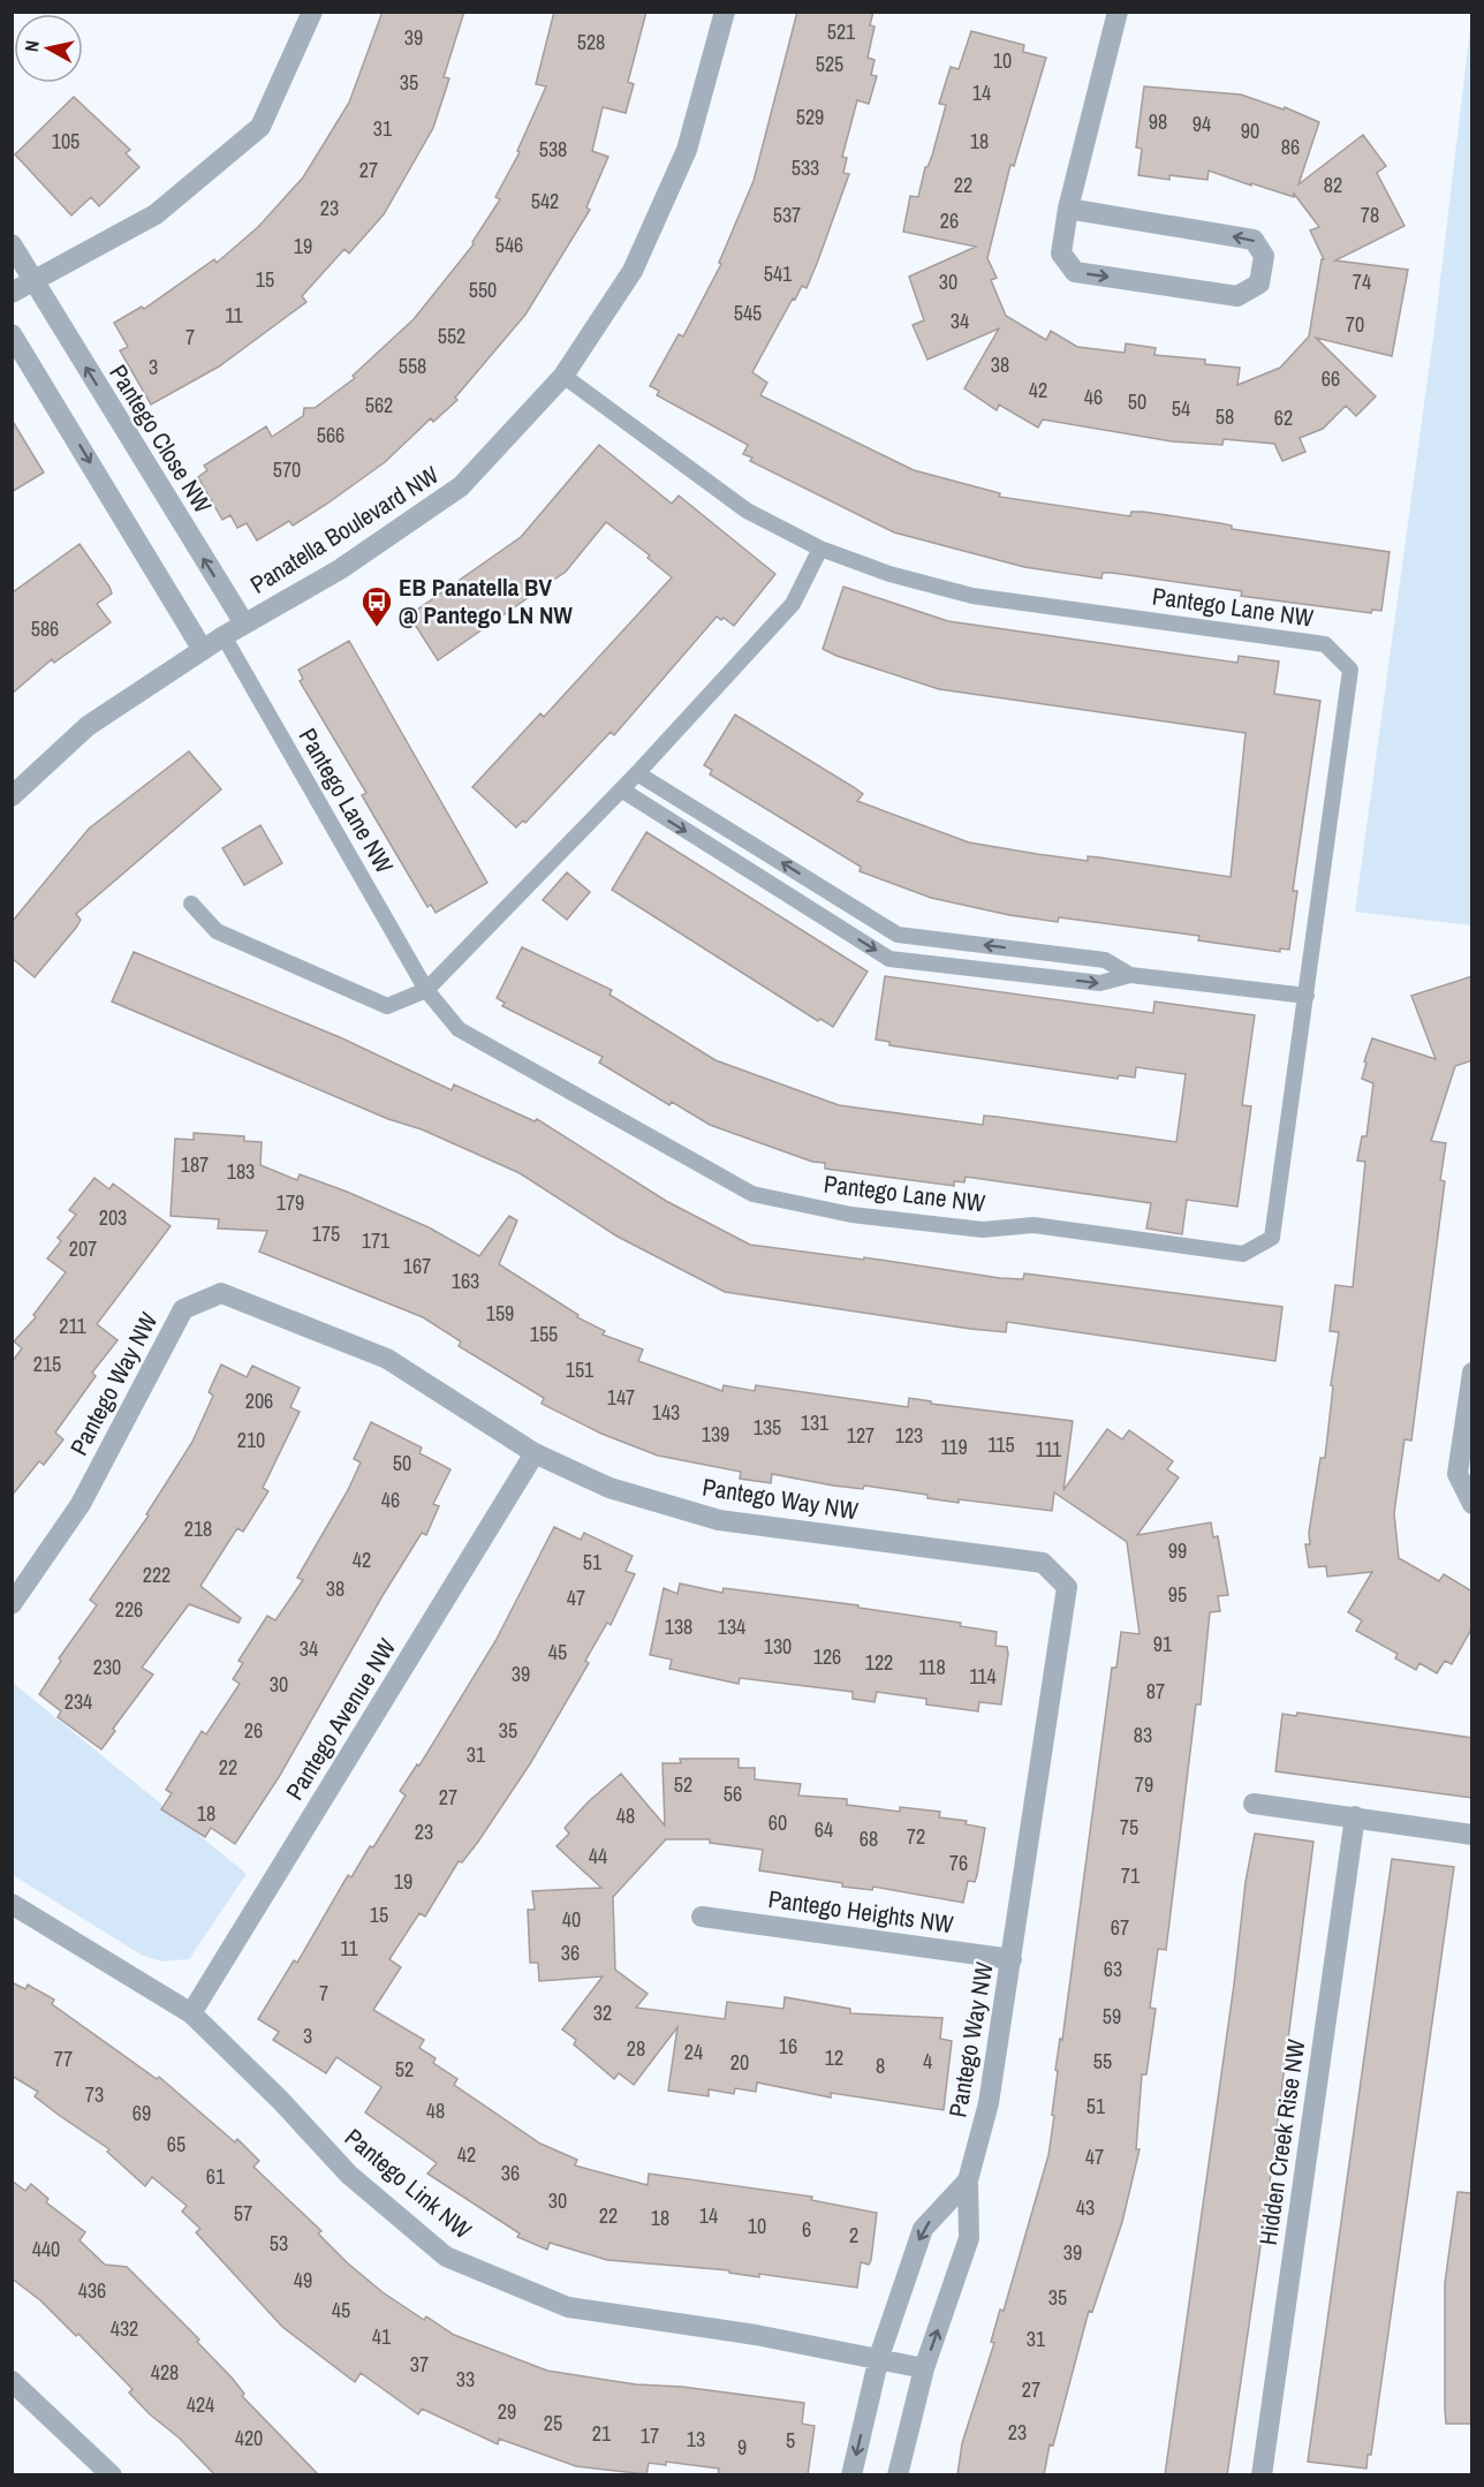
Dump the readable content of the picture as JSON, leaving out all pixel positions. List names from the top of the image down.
{
  "streets": {
    "street": [
      "Pantego Close NW",
      "Panatella Boulevard NW",
      "Pantego Way NW",
      "Pantego Avenue NW",
      "Pantego Heights NW",
      "Hidden Creek Rise NW",
      "Pantego Link NW"
    ],
    "lane": ["Pantego Lane NW"]
  },
  "crossings": [
    ["Pantego Close NW", "Panatella Boulevard NW"],
    ["Panatella Boulevard NW", "Pantego Lane NW"],
    ["Pantego Way NW", "Pantego Avenue NW"],
    ["Pantego Way NW", "Pantego Heights NW"],
    ["Pantego Way NW", "Pantego Link NW"],
    ["Pantego Avenue NW", "Pantego Link NW"]
  ],
  "places": {
    "bus stop": ["EB Panatella BV @ Pantego LN NW"]
  },
  "house_numbers": [
    "521",
    "39",
    "528",
    "10",
    "525",
    "35",
    "14",
    "529",
    "98",
    "94",
    "31",
    "90",
    "105",
    "18",
    "86",
    "538",
    "533",
    "27",
    "22",
    "82",
    "542",
    "23",
    "537",
    "78",
    "26",
    "546",
    "19",
    "541",
    "15",
    "30",
    "74",
    "550",
    "545",
    "11",
    "34",
    "70",
    "552",
    "7",
    "38",
    "558",
    "3",
    "66",
    "42",
    "46",
    "50",
    "562",
    "54",
    "58",
    "62",
    "566",
    "570",
    "586",
    "187",
    "183",
    "179",
    "203",
    "175",
    "171",
    "207",
    "167",
    "163",
    "159",
    "211",
    "155",
    "215",
    "151",
    "147",
    "206",
    "143",
    "131",
    "135",
    "139",
    "127",
    "123",
    "210",
    "115",
    "119",
    "111",
    "50",
    "46",
    "218",
    "99",
    "42",
    "51",
    "222",
    "38",
    "95",
    "47",
    "226",
    "138",
    "134",
    "91",
    "130",
    "34",
    "45",
    "126",
    "122",
    "230",
    "118",
    "39",
    "114",
    "30",
    "87",
    "234",
    "26",
    "35",
    "83",
    "31",
    "22",
    "52",
    "79",
    "56",
    "27",
    "18",
    "48",
    "60",
    "75",
    "64",
    "23",
    "72",
    "68",
    "44",
    "76",
    "71",
    "19",
    "15",
    "40",
    "67",
    "11",
    "36",
    "63",
    "7",
    "32",
    "59",
    "3",
    "16",
    "28",
    "24",
    "12",
    "77",
    "4",
    "55",
    "20",
    "8",
    "52",
    "73",
    "51",
    "48",
    "69",
    "65",
    "42",
    "47",
    "36",
    "61",
    "30",
    "43",
    "57",
    "22",
    "14",
    "18",
    "10",
    "6",
    "2",
    "53",
    "440",
    "39",
    "49",
    "436",
    "35",
    "45",
    "432",
    "41",
    "31",
    "37",
    "428",
    "33",
    "27",
    "424",
    "29",
    "25",
    "23",
    "21",
    "17",
    "420",
    "13",
    "5",
    "9"
  ],
  "north": "left"
}
